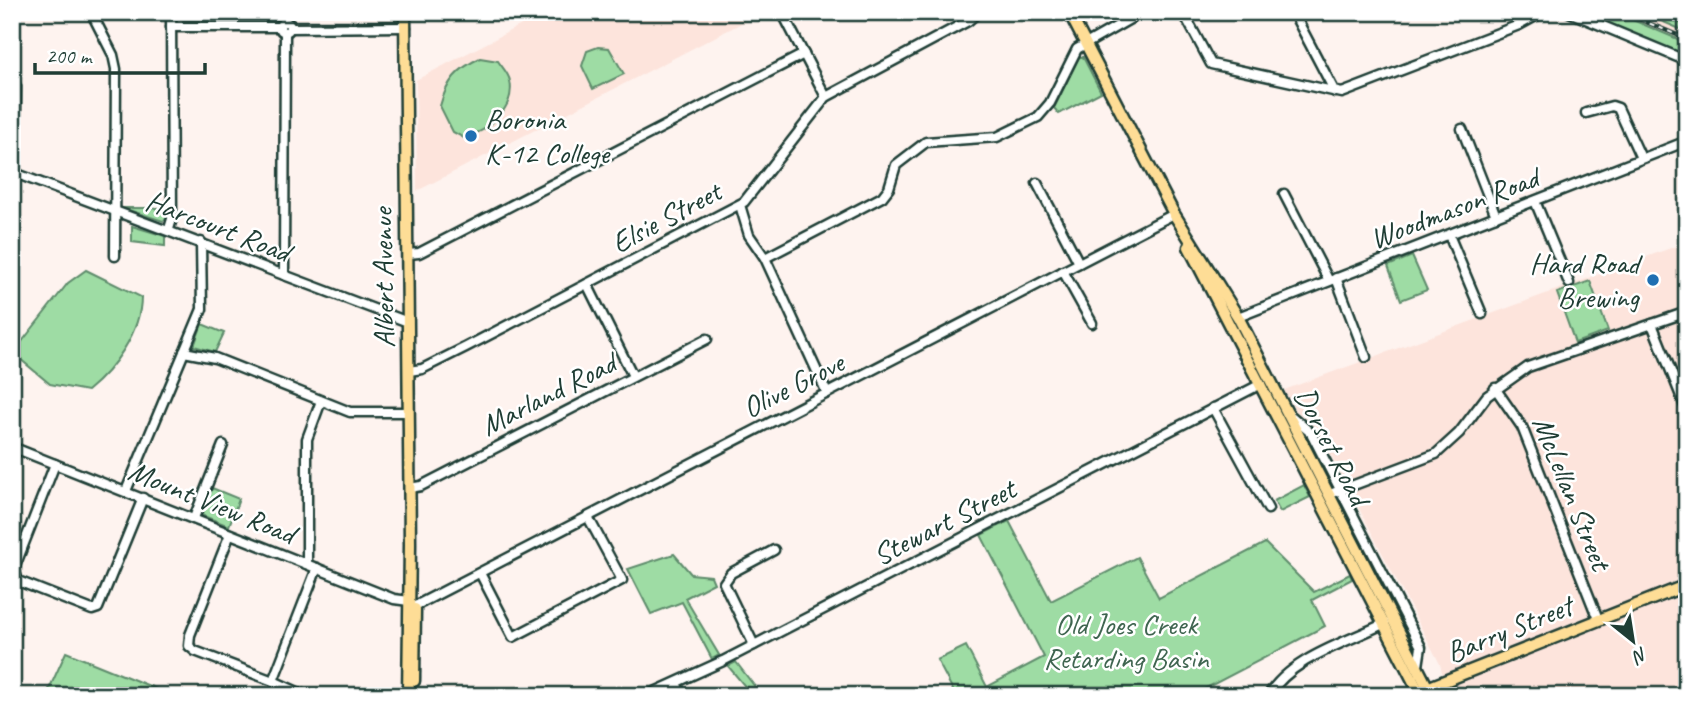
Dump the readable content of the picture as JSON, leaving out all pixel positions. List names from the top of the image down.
{
  "streets": {
    "main road": ["Albert Avenue", "Dorset Road", "Barry Street"],
    "street": [
      "Woodmason Road",
      "Elsie Street",
      "Harcourt Road",
      "Olive Grove",
      "Marland Road",
      "McLellan Street",
      "Mount View Road",
      "Stewart Street"
    ]
  },
  "crossings": [
    ["Woodmason Road", "Dorset Road"],
    ["Elsie Street", "Albert Avenue"],
    ["Harcourt Road", "Albert Avenue"],
    ["Albert Avenue", "Olive Grove"],
    ["Albert Avenue", "Marland Road"],
    ["Albert Avenue", "Mount View Road"],
    ["Olive Grove", "Dorset Road"],
    ["Olive Grove", "Mount View Road"],
    ["Dorset Road", "Stewart Street"],
    ["Dorset Road", "Barry Street"],
    ["McLellan Street", "Barry Street"]
  ],
  "parks": ["Old Joes Creek Retarding Basin"],
  "places": ["Boronia K-12 College", "Hard Road Brewing"],
  "scale_bar": "200 m",
  "north": "bottom right"
}
